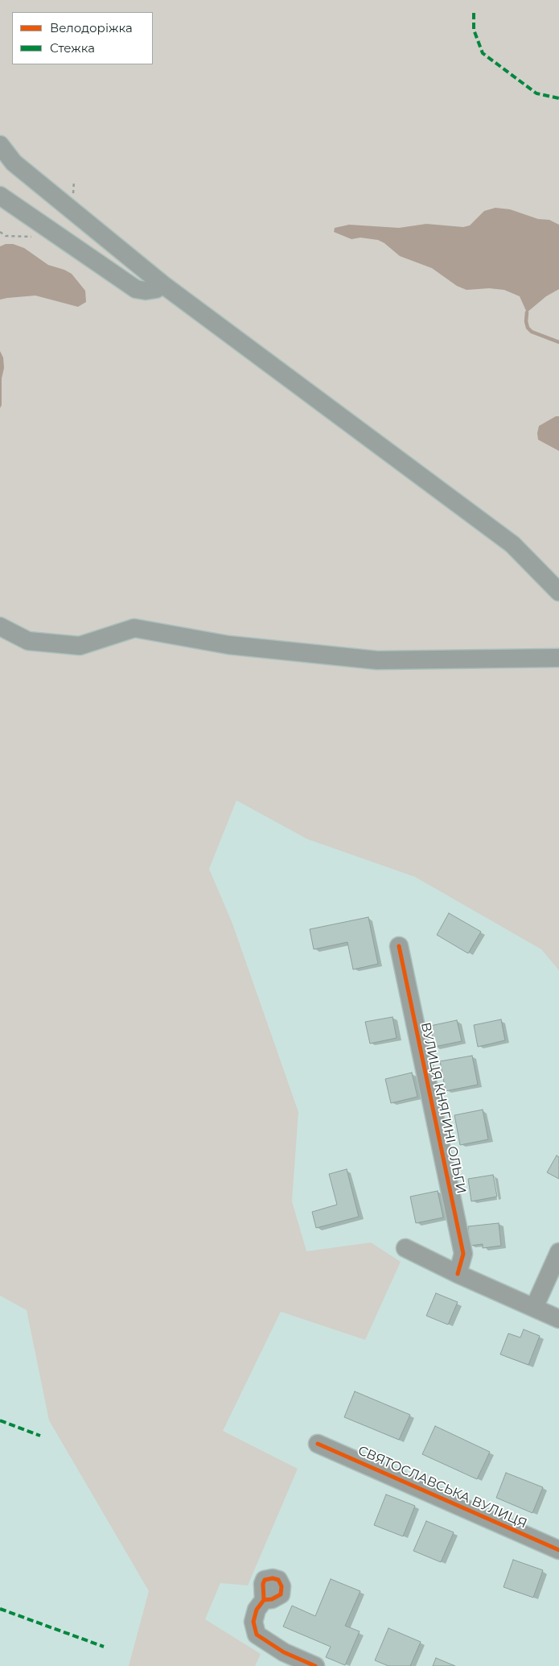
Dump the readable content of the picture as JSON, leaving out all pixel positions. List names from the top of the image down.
{
  "streets": {
    "street": ["ВУЛИЦЯ КНЯГИНІ ОЛЬГИ", "СВЯТОСЛАВСЬКА ВУЛИЦЯ"]
  },
  "legend": ["Велодоріжка", "Стежка"]
}
